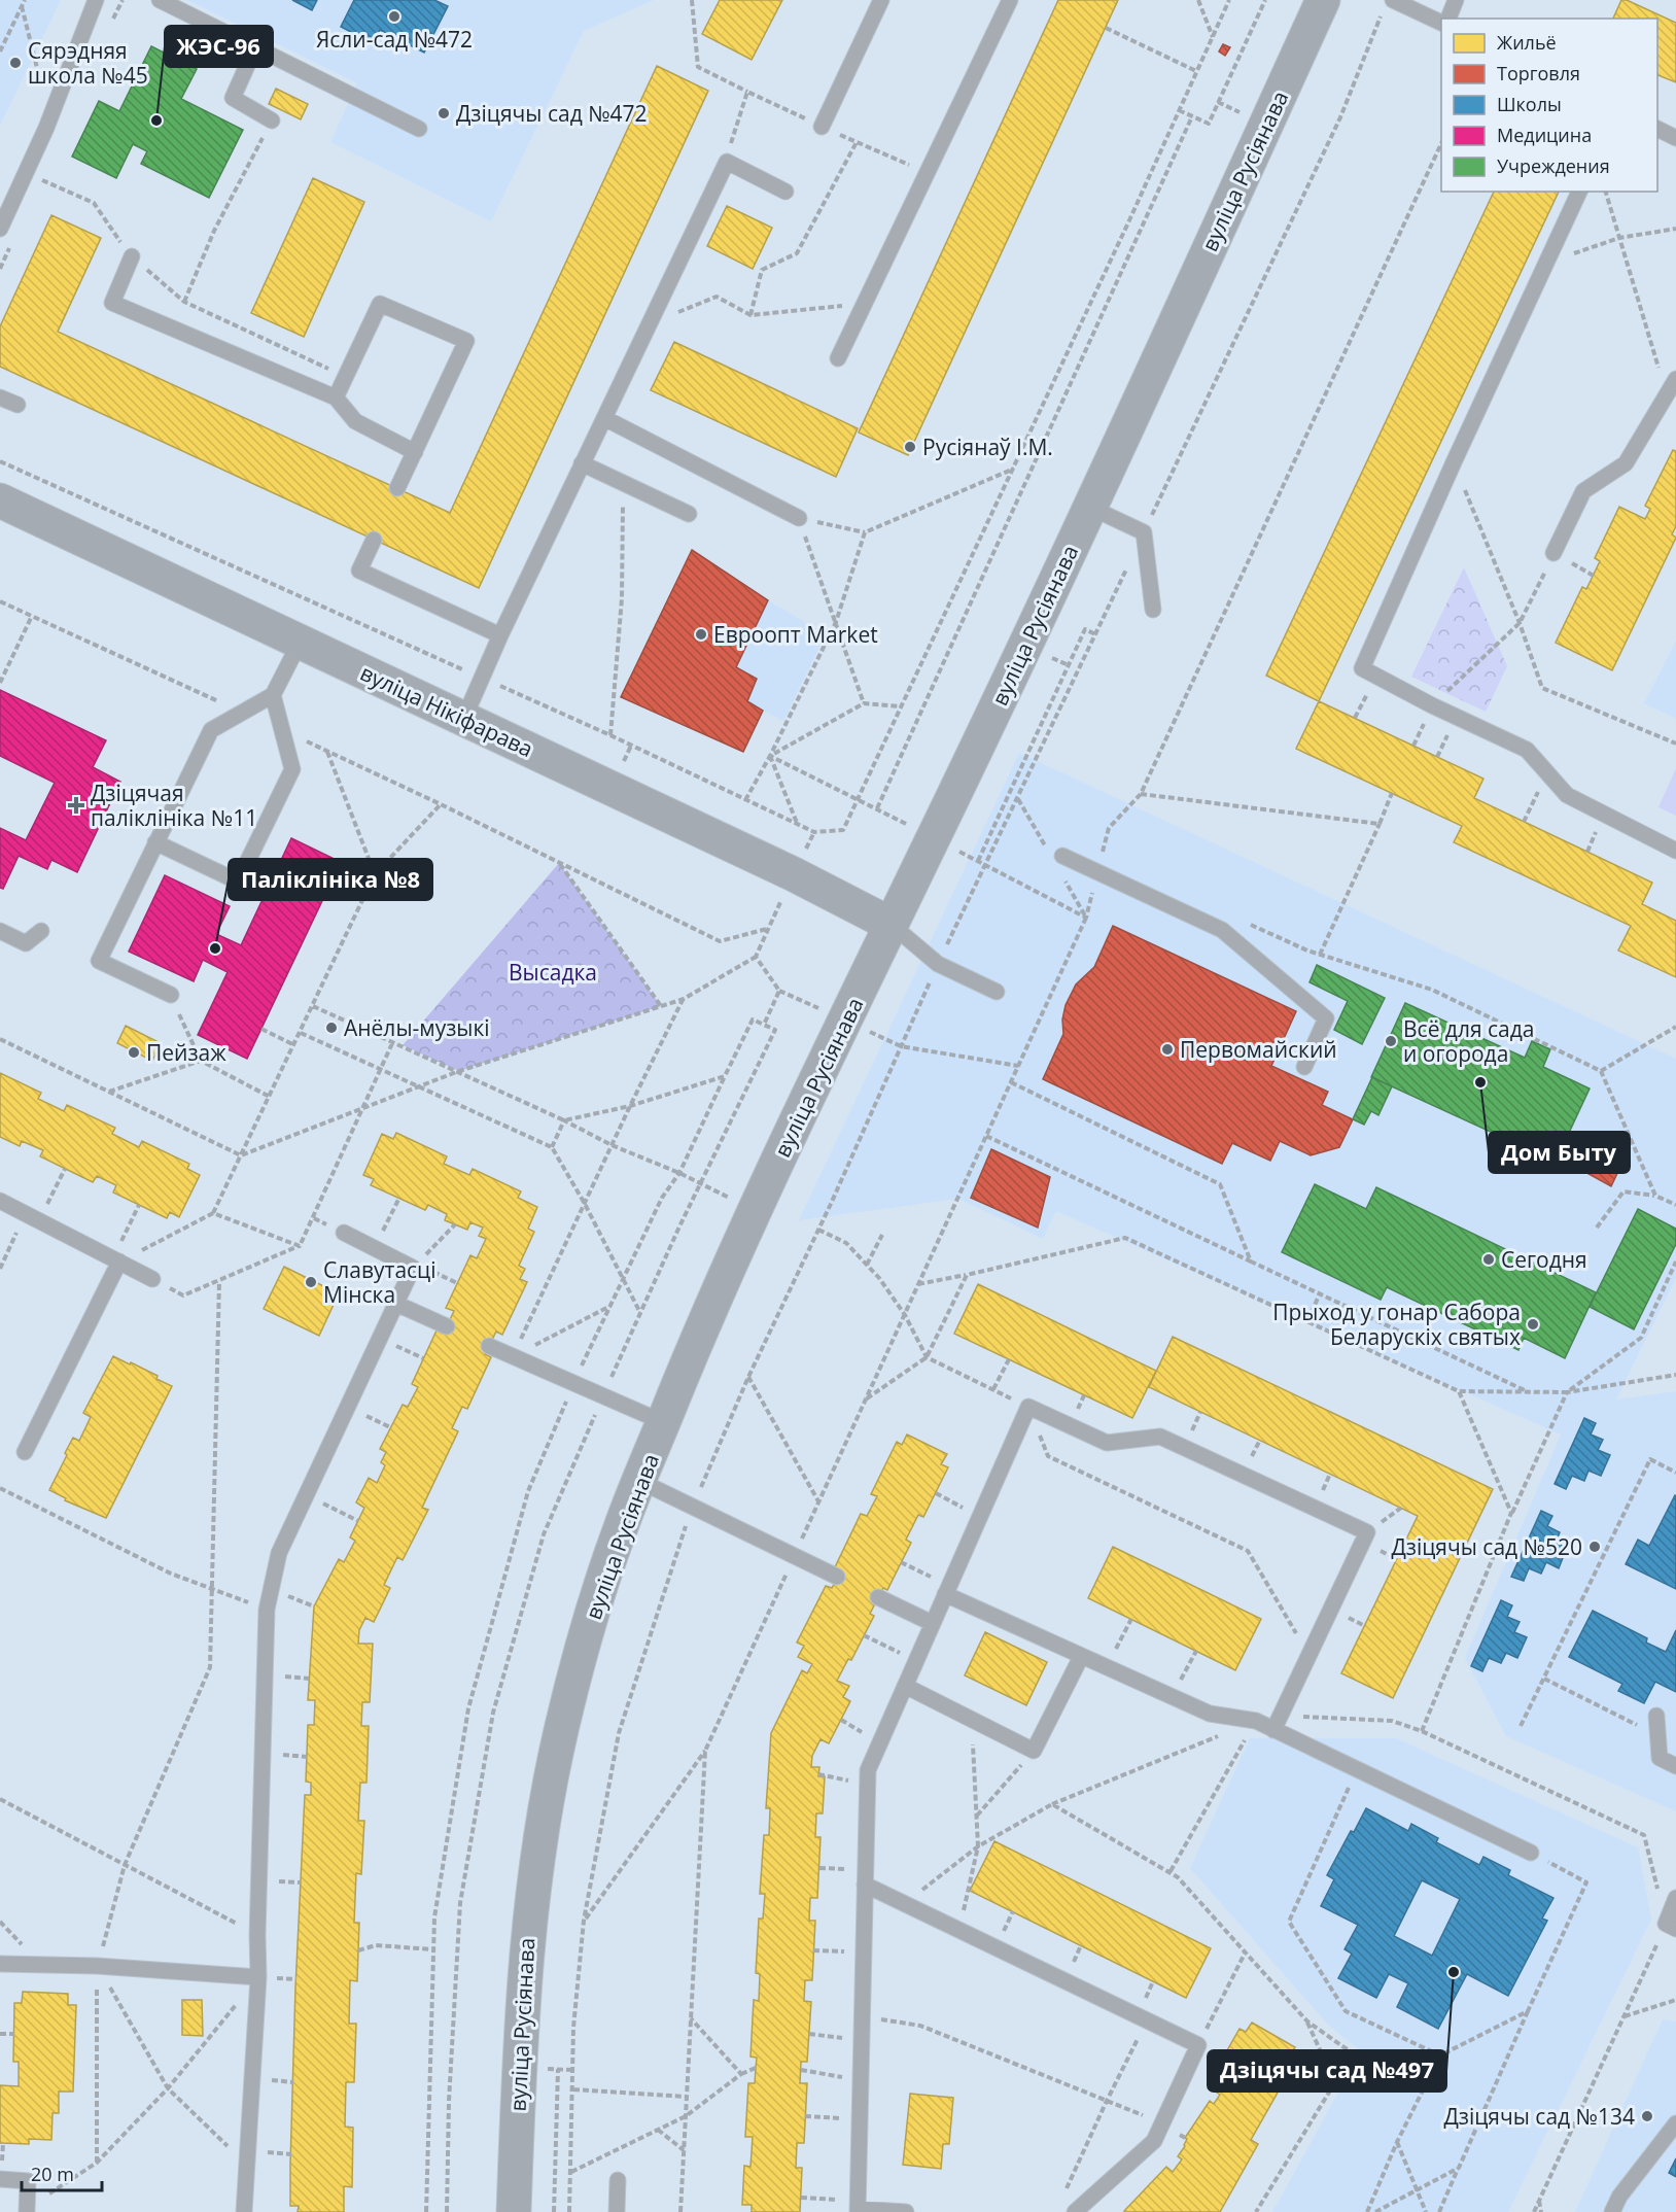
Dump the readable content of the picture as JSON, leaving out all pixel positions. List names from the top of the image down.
{
  "streets": {
    "main road": ["вуліца Русіянава", "вуліца Нікіфарава"]
  },
  "crossings": [
    ["вуліца Русіянава", "вуліца Нікіфарава"]
  ],
  "parks": ["Высадка"],
  "places": {
    "other": [
      "Ясли-сад №472",
      "Сярэдняя школа №45",
      "Дзіцячы сад №472",
      "ЖЭС-96",
      "Русіянаў І.М.",
      "Евроопт Market",
      "Паліклініка №8",
      "Анёлы-музыкі",
      "Всё для сада и огорода",
      "Первомайский",
      "Пейзаж",
      "Дом Быту",
      "Сегодня",
      "Славутасці Мінска",
      "Прыход у гонар Сабора Беларускіх святых",
      "Дзіцячы сад №520",
      "Дзіцячы сад №497",
      "Дзіцячы сад №134"
    ],
    "health": ["Дзіцячая паліклініка №11"]
  },
  "legend": [
    "Жильё",
    "Торговля",
    "Школы",
    "Медицина",
    "Учреждения"
  ],
  "scale_bar": "20 m"
}
